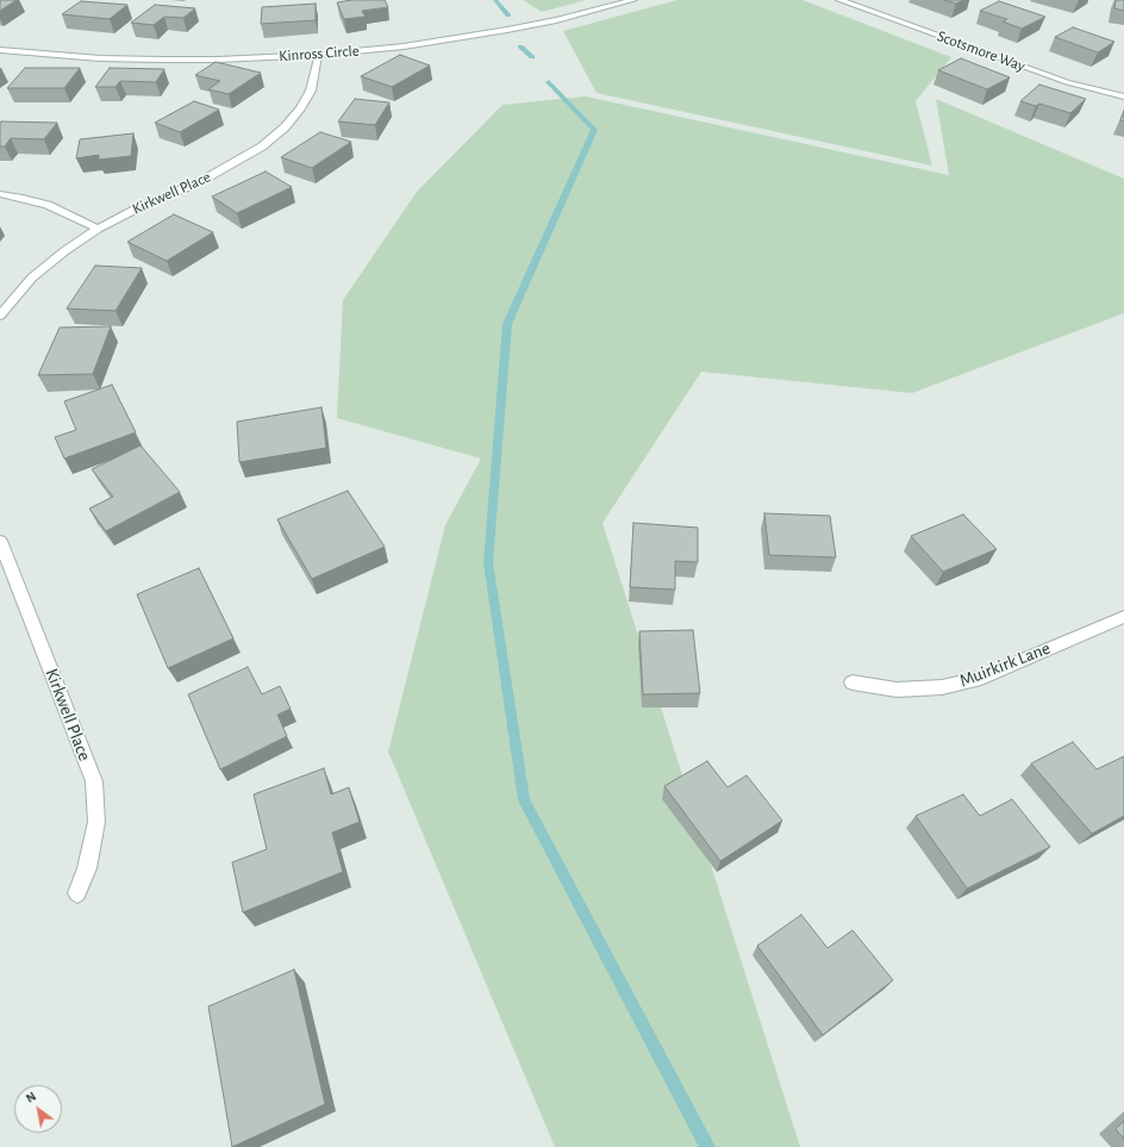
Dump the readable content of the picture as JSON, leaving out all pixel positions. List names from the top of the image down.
{
  "streets": {
    "street": [
      "Scotsmore Way",
      "Kinross Circle",
      "Kirkwell Place",
      "Muirkirk Lane"
    ]
  },
  "crossings": [
    ["Kinross Circle", "Kirkwell Place"]
  ],
  "north": "top left"
}
